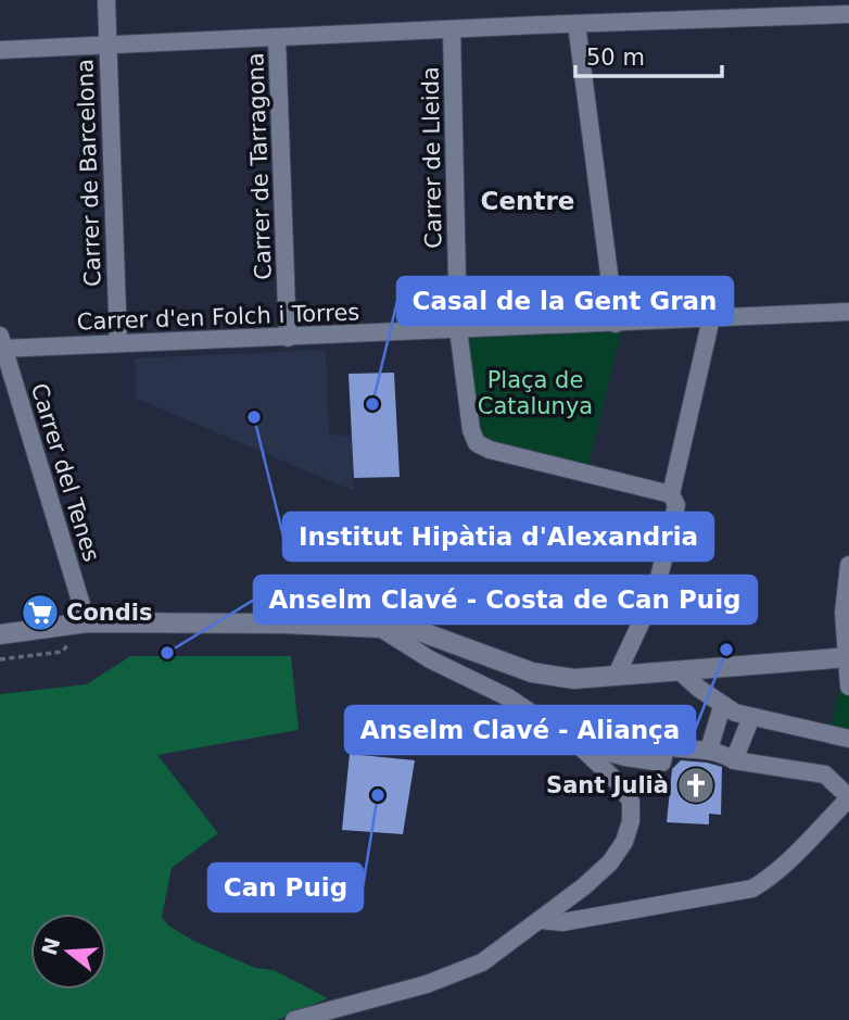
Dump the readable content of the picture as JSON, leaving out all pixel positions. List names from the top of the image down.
{
  "streets": {
    "street": [
      "Carrer de Lleida",
      "Carrer de Tarragona",
      "Carrer de Barcelona",
      "Carrer d'en Folch i Torres",
      "Carrer del Tenes"
    ]
  },
  "crossings": [
    ["Carrer de Lleida", "Carrer d'en Folch i Torres"],
    ["Carrer de Tarragona", "Carrer d'en Folch i Torres"],
    ["Carrer de Barcelona", "Carrer d'en Folch i Torres"],
    ["Carrer d'en Folch i Torres", "Carrer del Tenes"]
  ],
  "districts": ["Centre"],
  "parks": ["Plaça de Catalunya"],
  "places": {
    "other": [
      "Casal de la Gent Gran",
      "Institut Hipàtia d'Alexandria",
      "Anselm Clavé - Aliança",
      "Anselm Clavé - Costa de Can Puig",
      "Can Puig"
    ],
    "supermarket": ["Condis"],
    "church": ["Sant Julià"]
  },
  "scale_bar": "50 m",
  "north": "left"
}
